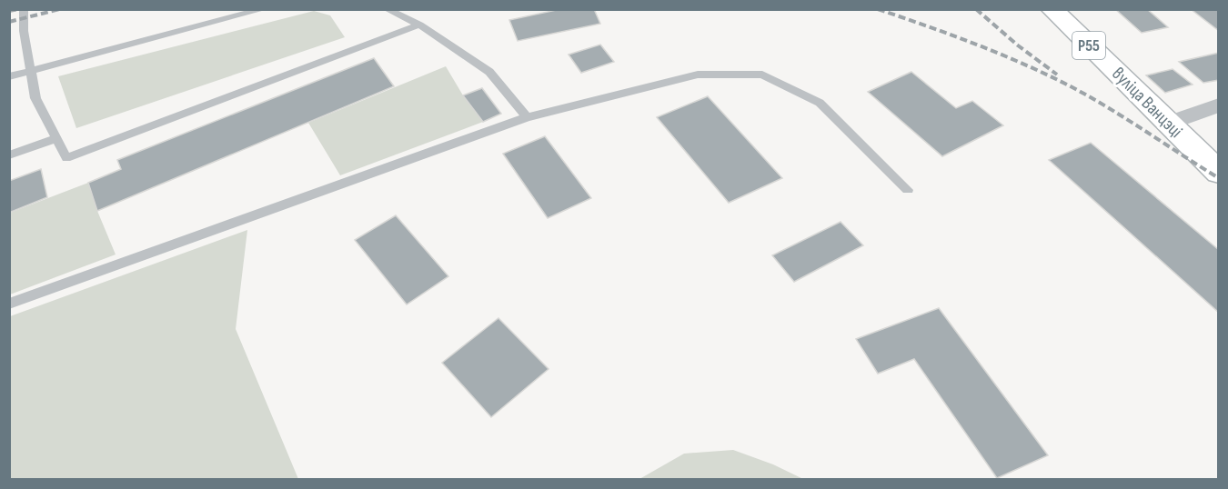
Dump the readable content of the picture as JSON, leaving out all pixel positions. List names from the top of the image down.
{
  "streets": {
    "main road": ["Р55", "вуліца Ванцэці"]
  }
}
